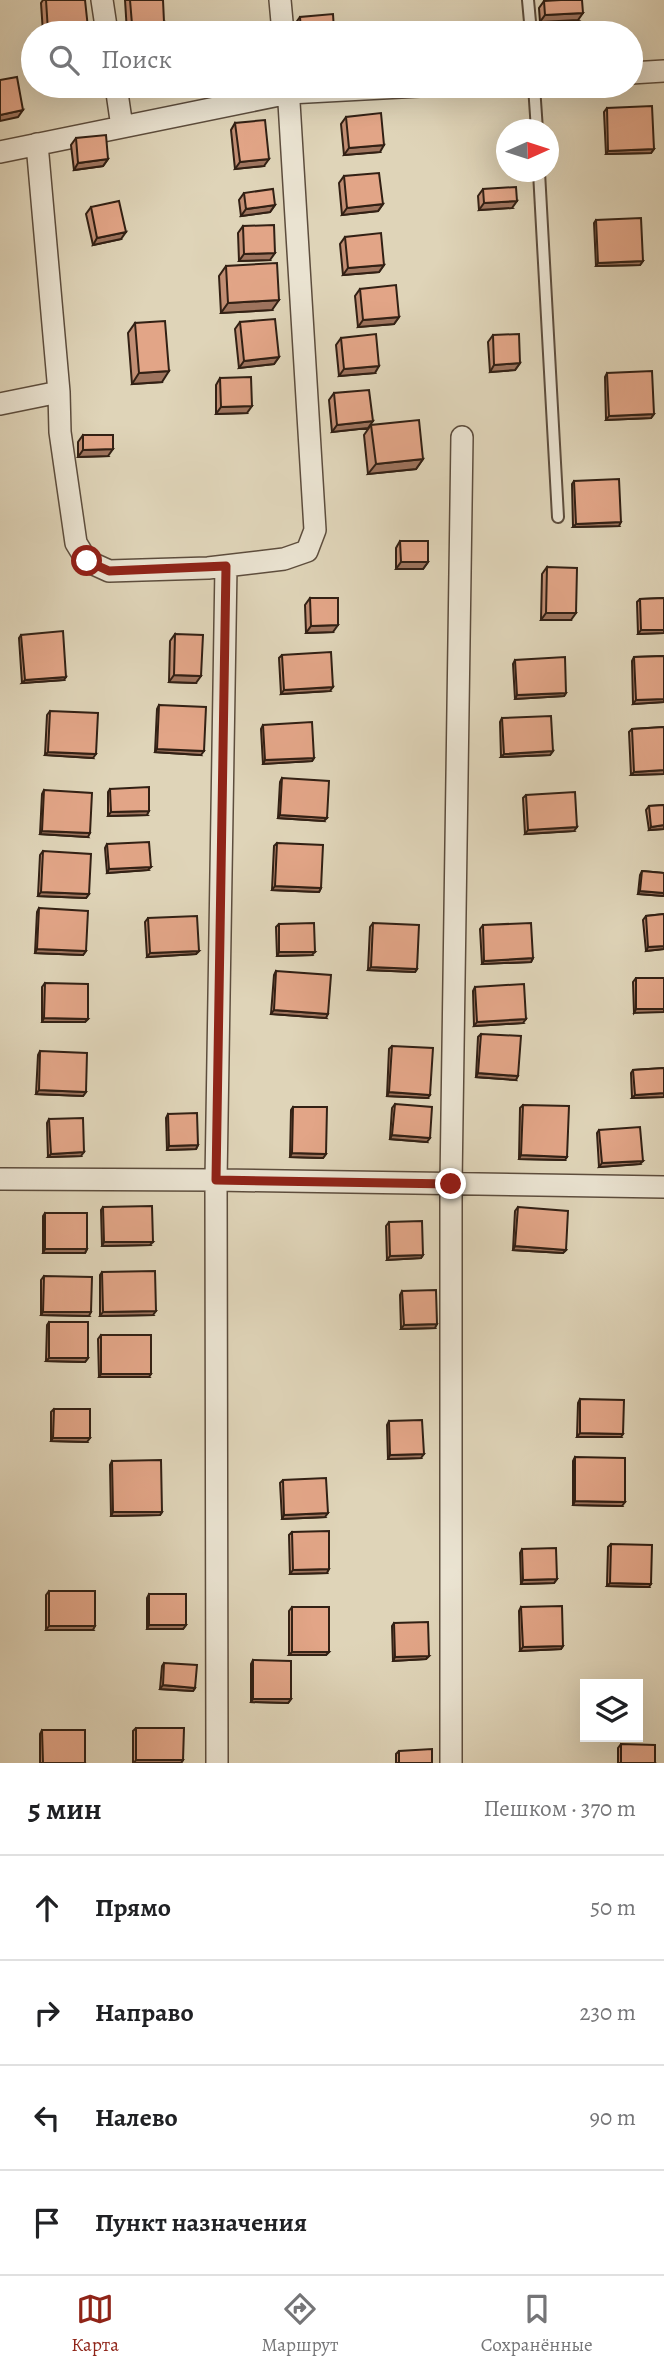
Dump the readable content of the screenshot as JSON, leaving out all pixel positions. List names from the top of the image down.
{
  "north": "right",
  "page": {
    "search": "Поиск",
    "heading": ["5 мин", "Пешком · 370 m"],
    "list": [
      ["Прямо", "50 m"],
      ["Направо", "230 m"],
      ["Налево", "90 m"],
      "Пункт назначения"
    ],
    "nav": ["Карта", "Маршрут", "Сохранённые"]
  }
}
